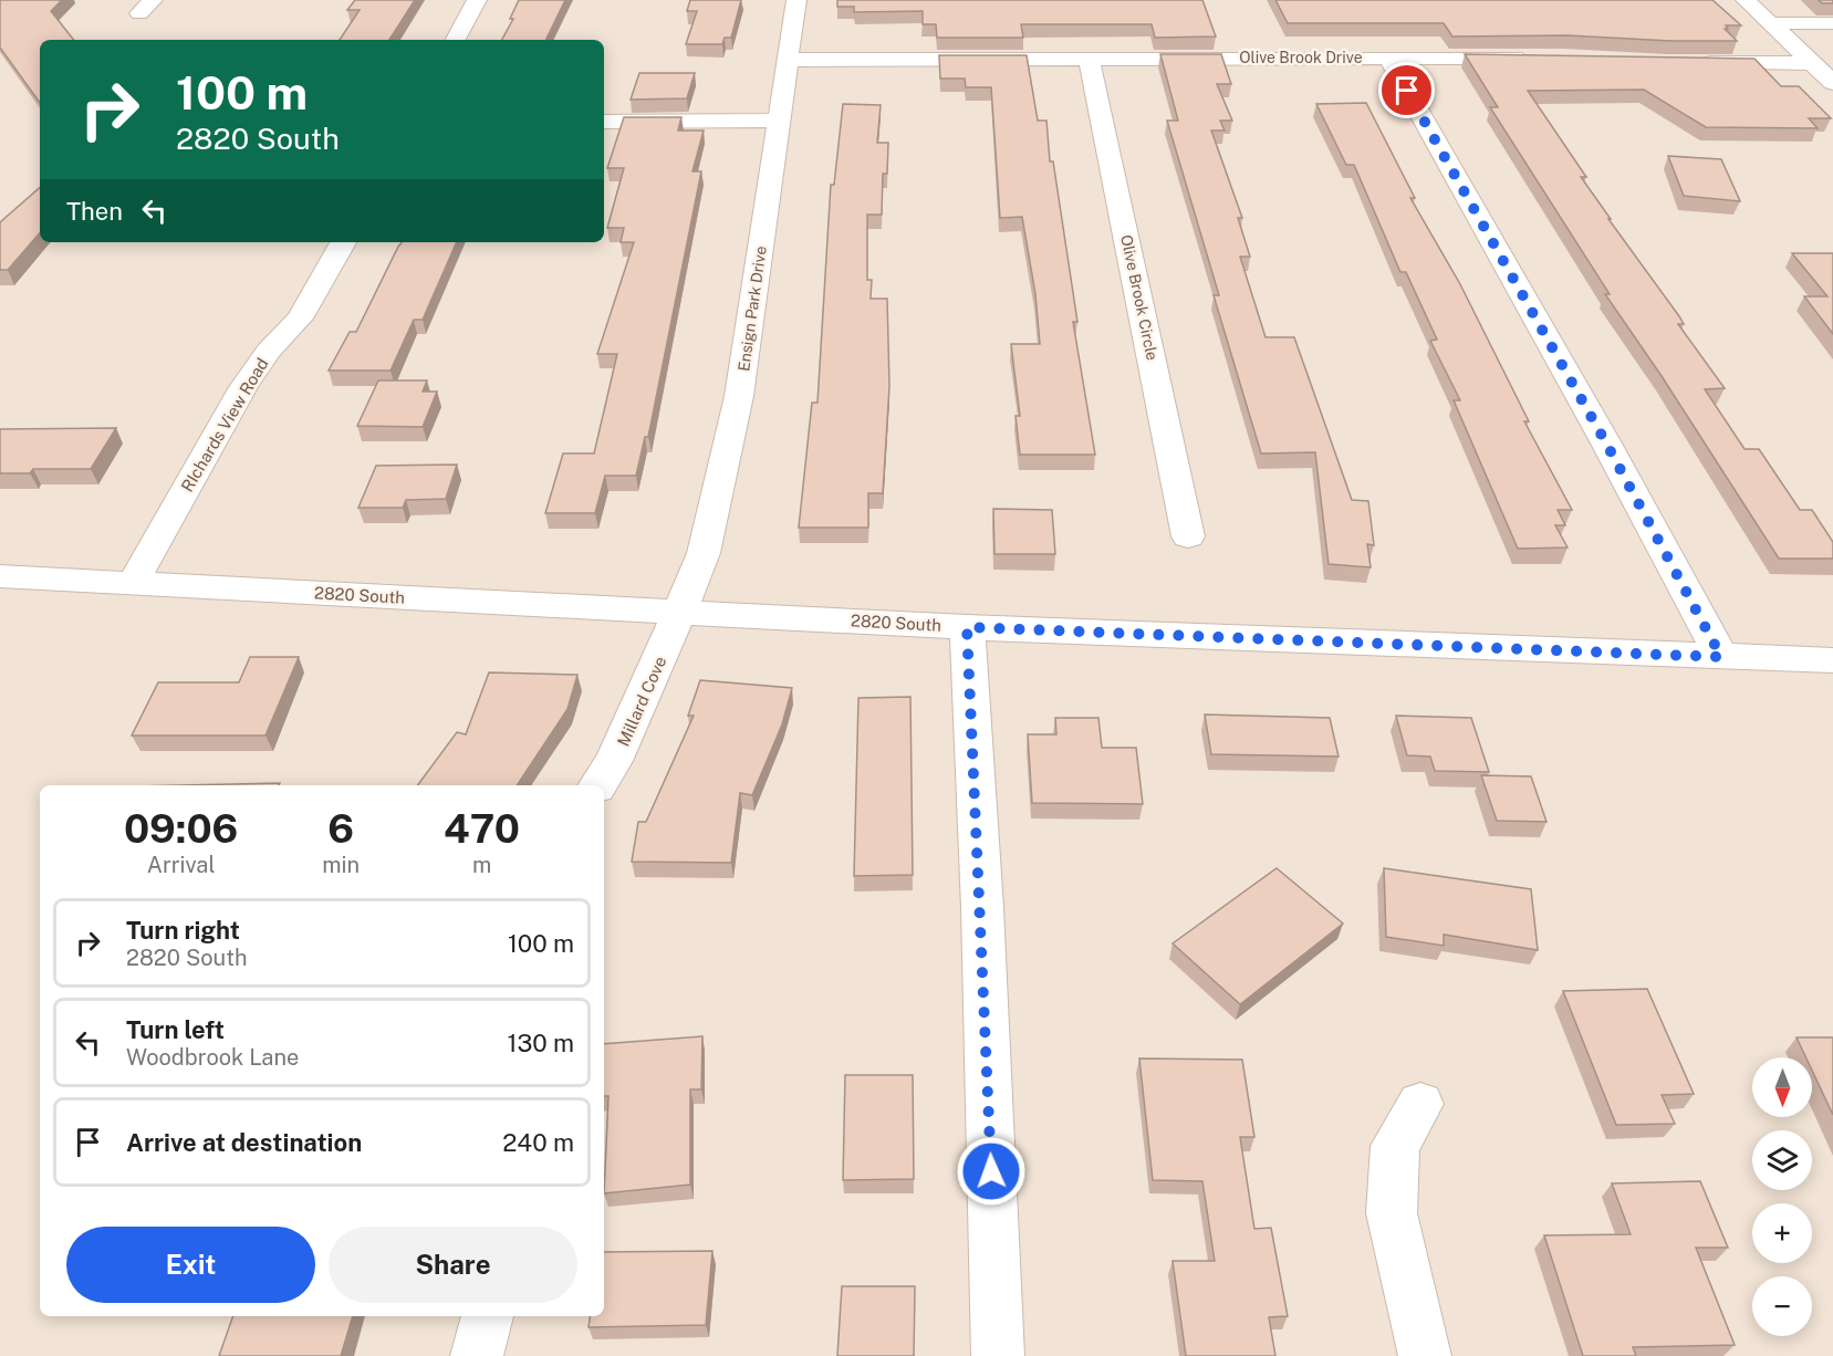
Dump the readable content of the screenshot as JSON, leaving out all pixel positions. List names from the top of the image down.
{
  "streets": {
    "street": [
      "Olive Brook Drive",
      "Olive Brook Circle",
      "Ensign Park Drive",
      "RIchards View Road",
      "2820 South",
      "Millard Cove"
    ]
  },
  "crossings": [
    ["Olive Brook Drive", "Olive Brook Circle"],
    ["Olive Brook Drive", "Ensign Park Drive"],
    ["Ensign Park Drive", "2820 South"],
    ["Ensign Park Drive", "Millard Cove"],
    ["RIchards View Road", "2820 South"],
    ["2820 South", "Millard Cove"]
  ],
  "north": "bottom",
  "page": {
    "turn": ["100 m", "2820 South"],
    "then": "Then",
    "eta": [
      "09:06",
      "Arrival",
      "6",
      "min",
      "470",
      "m"
    ],
    "list": [
      {
        "name": "Turn right",
        "note": "2820 South",
        "value": "100 m"
      },
      {
        "name": "Turn left",
        "note": "Woodbrook Lane",
        "value": "130 m"
      },
      {
        "name": "Arrive at destination",
        "value": "240 m"
      }
    ],
    "map_buttons": ["+", "−"],
    "buttons": ["Exit", "Share"]
  }
}
